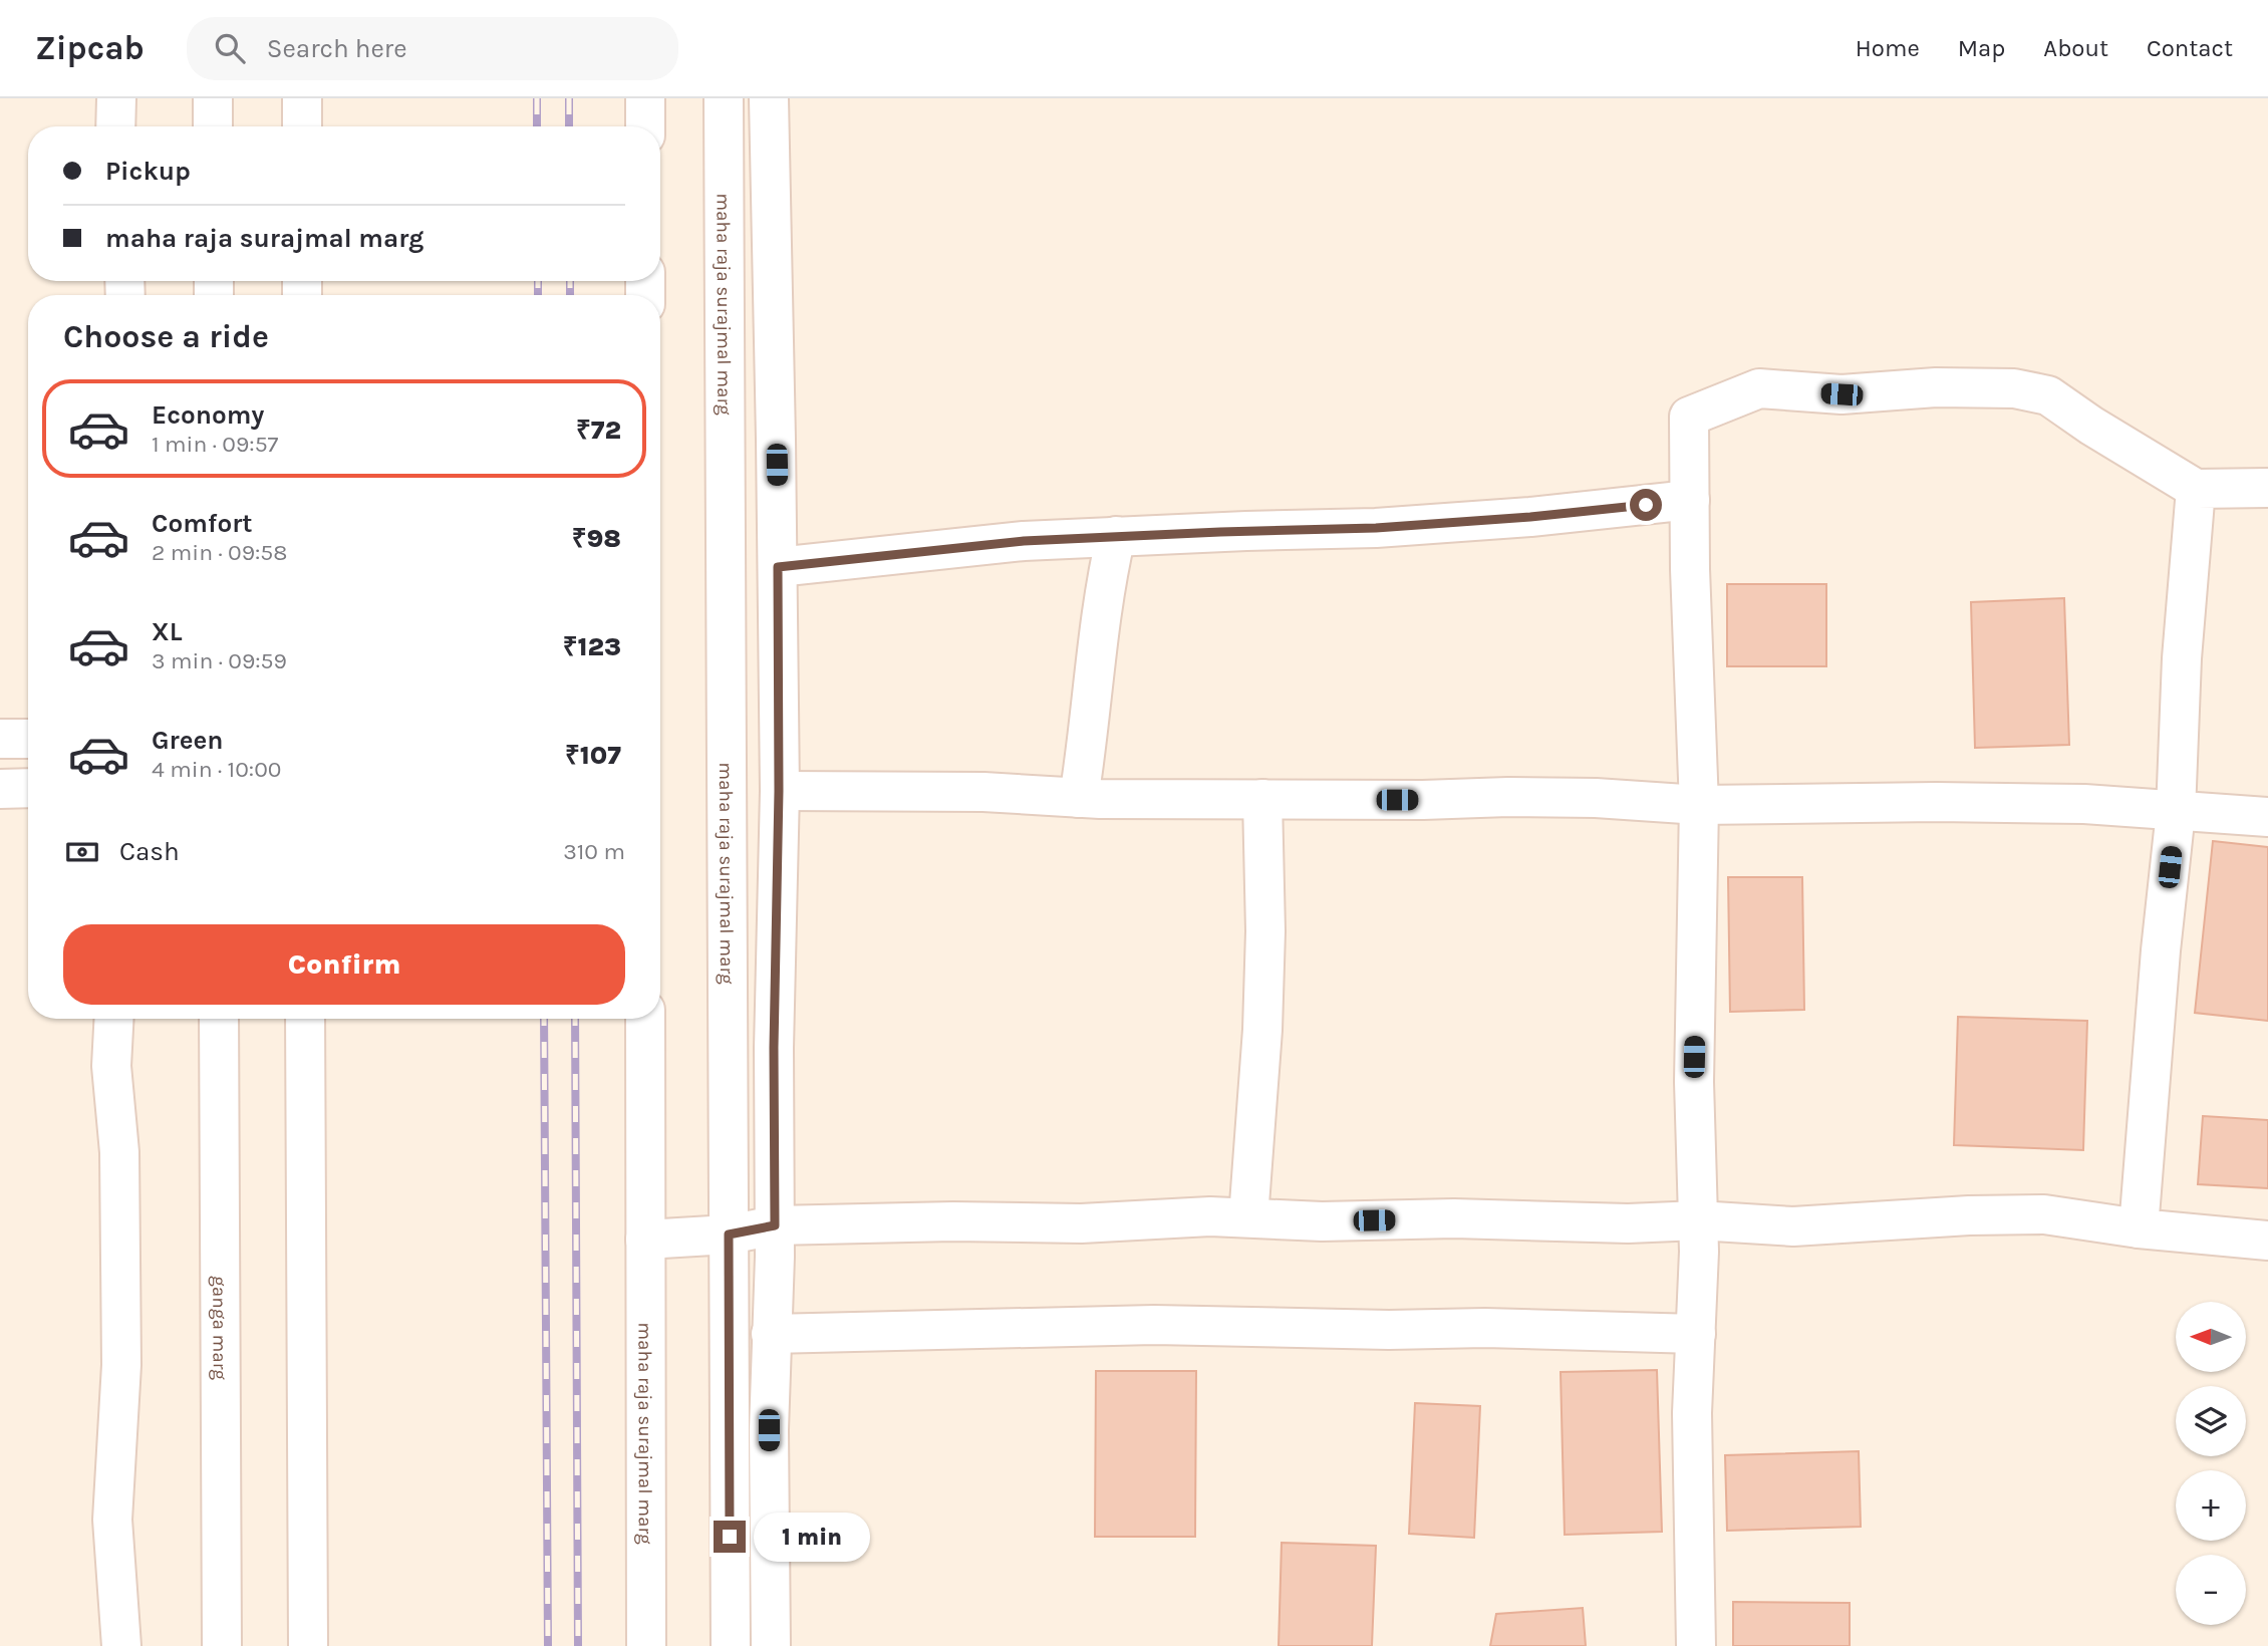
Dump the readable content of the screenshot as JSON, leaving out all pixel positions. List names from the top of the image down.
{
  "streets": {
    "street": ["maha raja surajmal marg", "ganga marg"]
  },
  "north": "left",
  "page": {
    "header": "Zipcab",
    "search": "Search here",
    "nav": [
      "Home",
      "Map",
      "About",
      "Contact"
    ],
    "banner": ["Pickup", "maha raja surajmal marg"],
    "heading": "Choose a ride",
    "list": [
      {
        "name": "Economy",
        "note": "1 min · 09:57",
        "value": "₹72"
      },
      {
        "name": "Comfort",
        "note": "2 min · 09:58",
        "value": "₹98"
      },
      {
        "name": "XL",
        "note": "3 min · 09:59",
        "value": "₹123"
      },
      {
        "name": "Green",
        "note": "4 min · 10:00",
        "value": "₹107"
      }
    ],
    "pay": ["Cash", "310 m"],
    "buttons": "Confirm",
    "map_buttons": ["+", "−"],
    "bubble": "1 min"
  }
}
